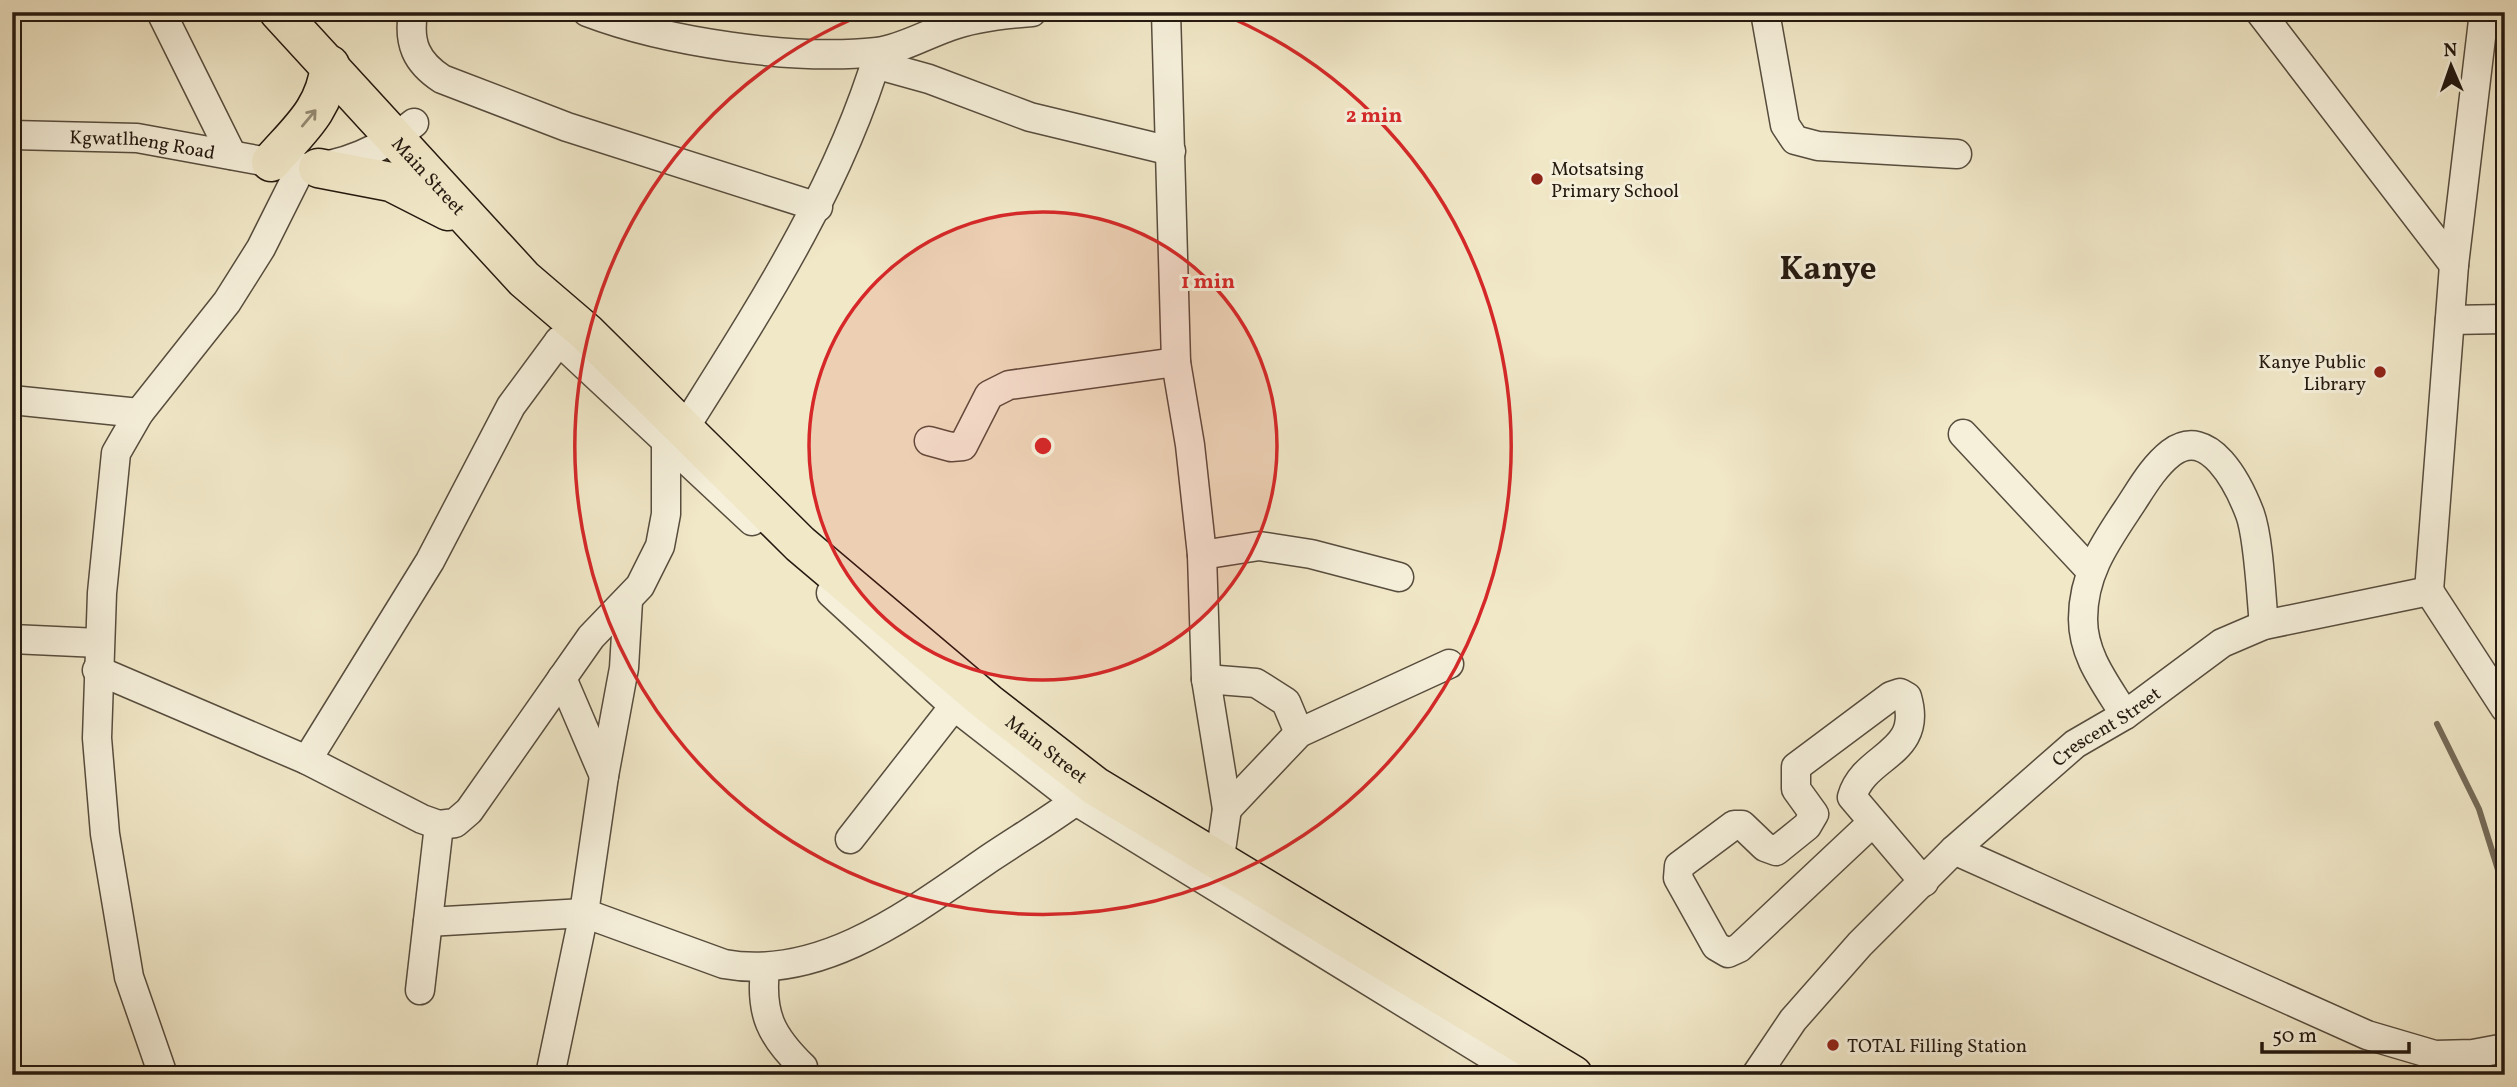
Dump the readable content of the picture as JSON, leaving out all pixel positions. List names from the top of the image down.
{
  "streets": {
    "highway": ["Main Street"],
    "street": ["Kgwatlheng Road", "Crescent Street"]
  },
  "crossings": [
    ["Kgwatlheng Road", "Main Street"]
  ],
  "districts": ["Kanye"],
  "places": ["Motsatsing Primary School", "Kanye Public Library", "TOTAL Filling Station"],
  "scale_bar": "50 m",
  "north": "top",
  "rings": ["2 min", "1 min"]
}
